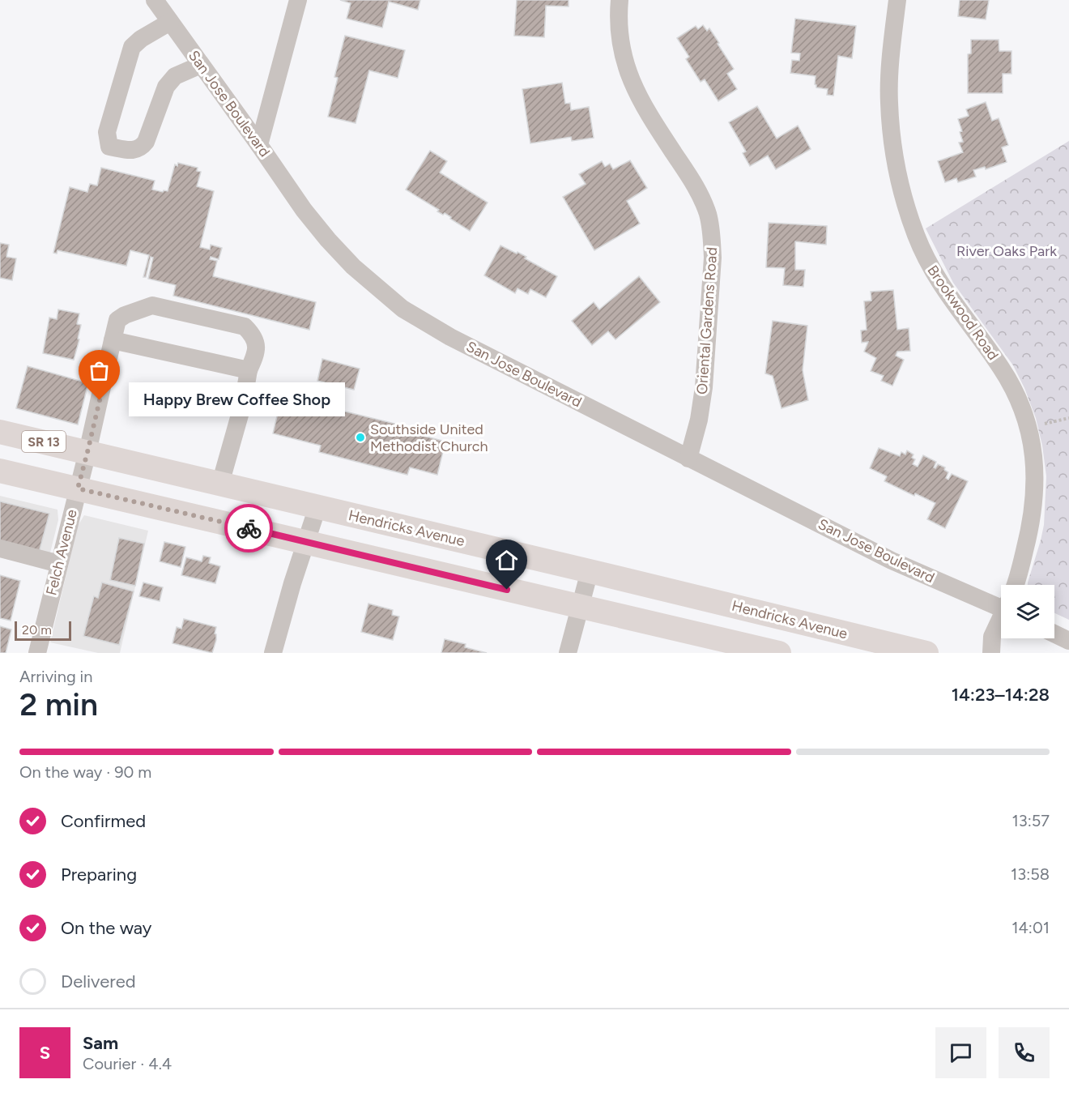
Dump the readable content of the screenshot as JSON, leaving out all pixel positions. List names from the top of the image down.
{
  "streets": {
    "main road": ["SR 13", "Hendricks Avenue"],
    "street": [
      "San Jose Boulevard",
      "Brookwood Road",
      "Oriental Gardens Road",
      "Felch Avenue"
    ]
  },
  "crossings": [
    ["San Jose Boulevard", "Oriental Gardens Road"],
    ["Hendricks Avenue", "Felch Avenue"]
  ],
  "parks": ["River Oaks Park"],
  "places": ["Happy Brew Coffee Shop", "Southside United Methodist Church"],
  "scale_bar": "20 m",
  "page": {
    "bubble": "Happy Brew Coffee Shop",
    "scale": "20 m",
    "heading": ["2 min", "Arriving in", "14:23–14:28"],
    "panel": ["Sam", "Courier · 4.4"],
    "bar": "On the way · 90 m",
    "list": [
      ["Confirmed", "13:57"],
      ["Preparing", "13:58"],
      ["On the way", "14:01"],
      "Delivered"
    ],
    "round": "S"
  }
}
